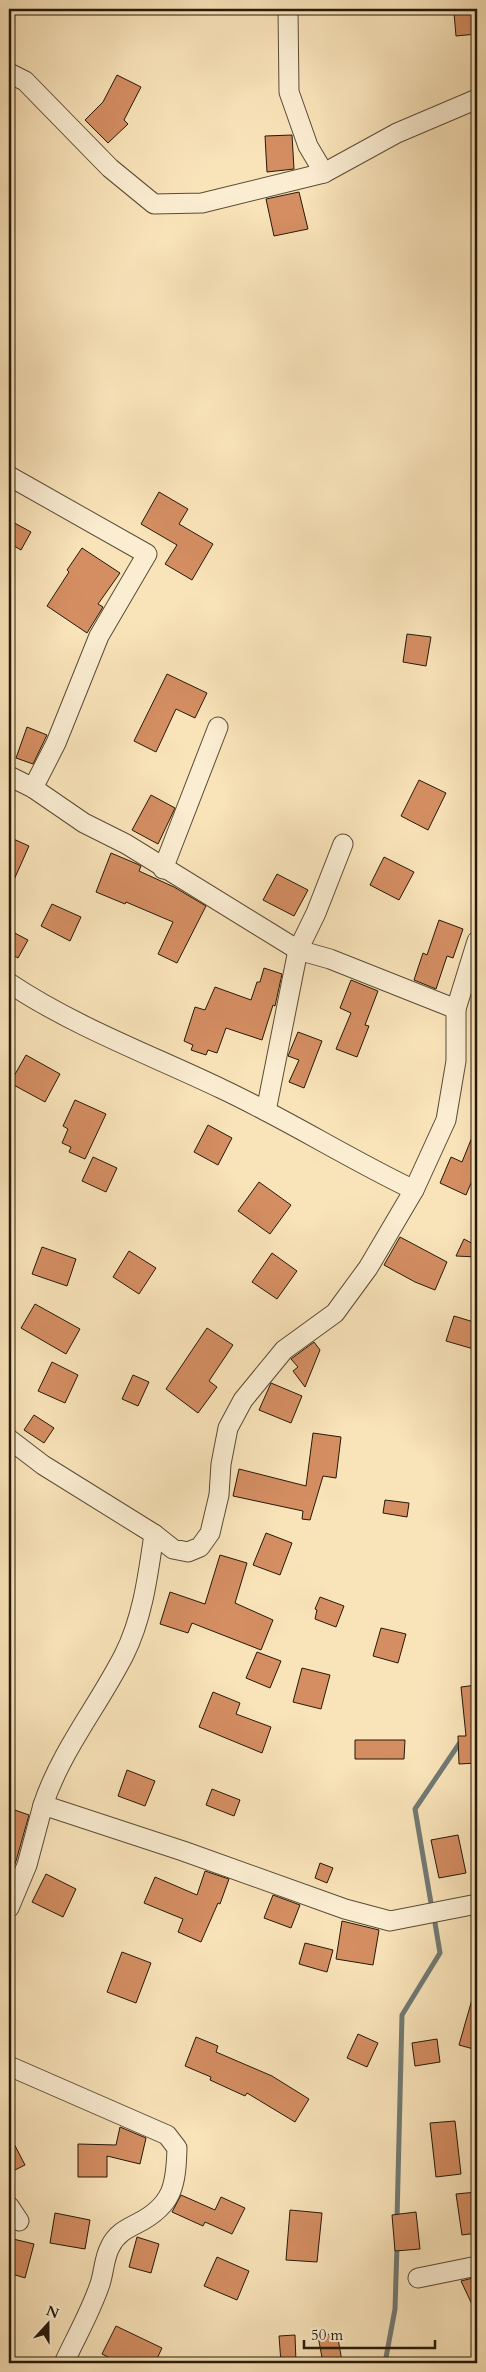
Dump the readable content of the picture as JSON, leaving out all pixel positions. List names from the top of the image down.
{
  "scale_bar": "50 m",
  "north": "top"
}
